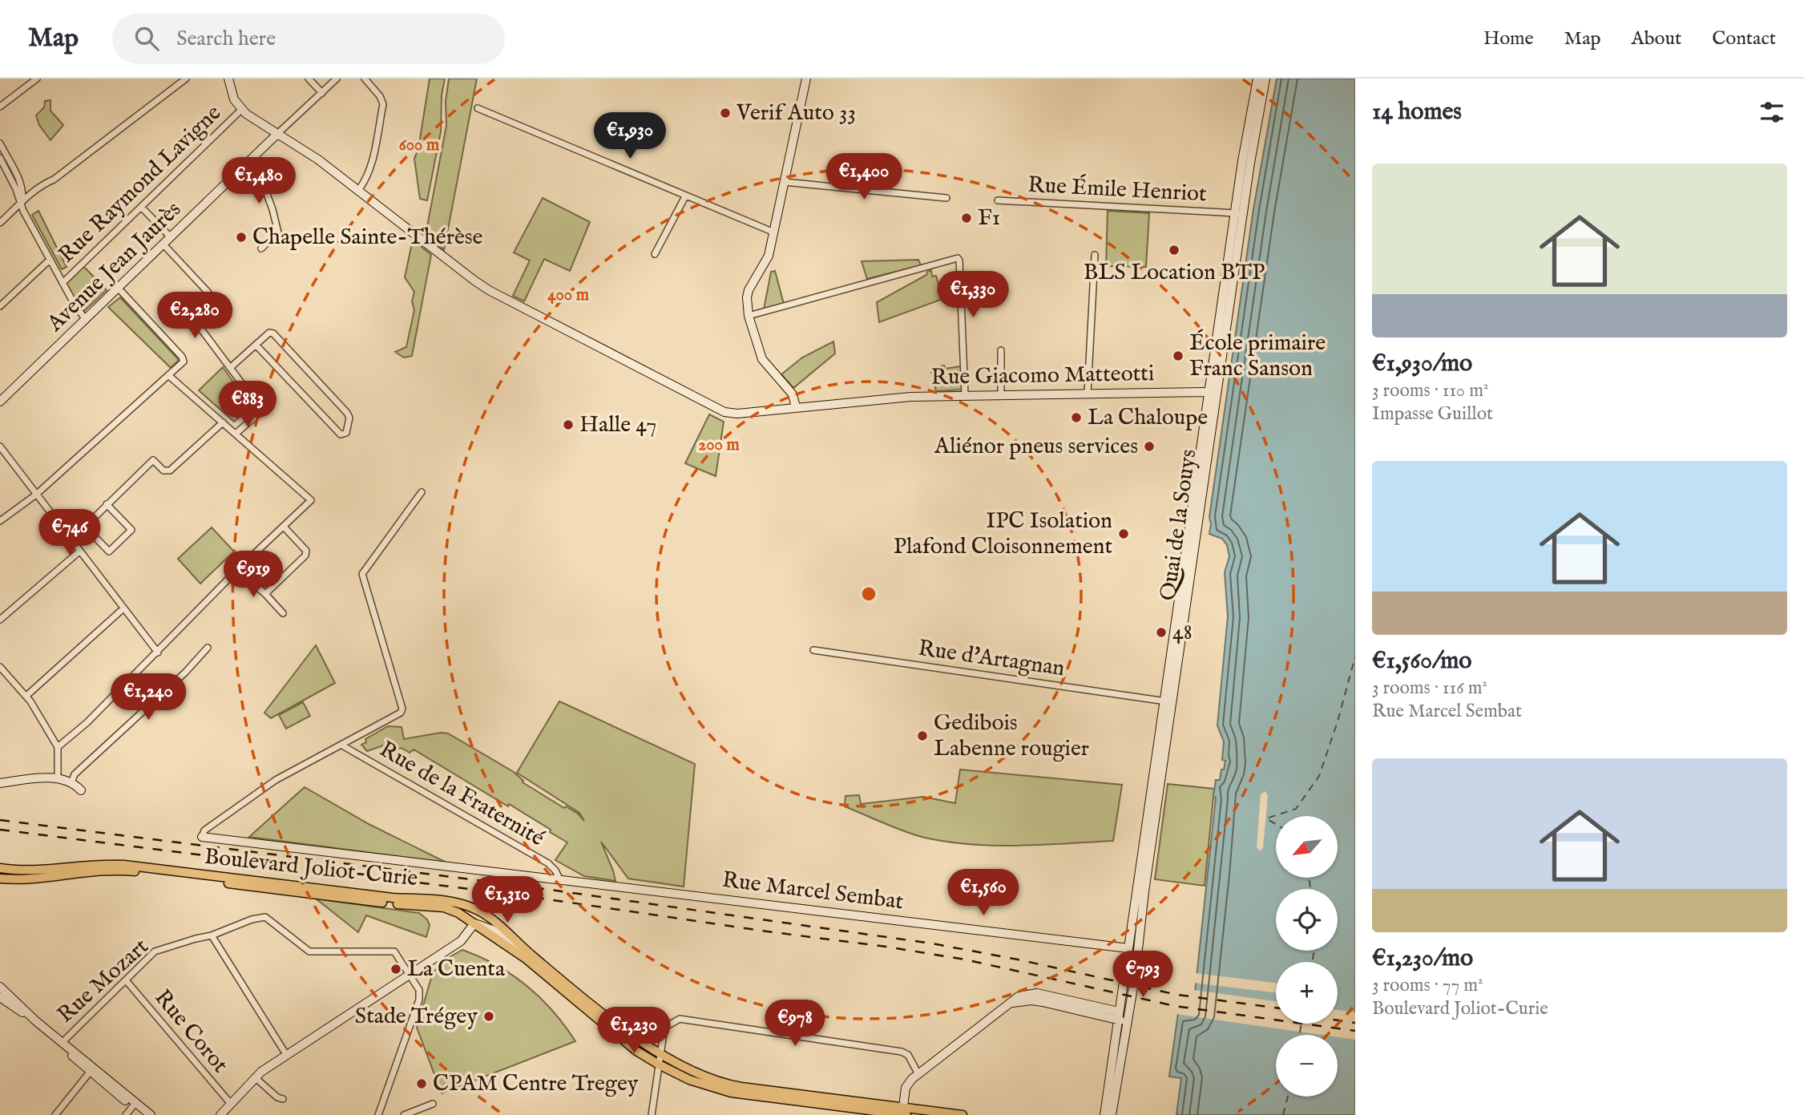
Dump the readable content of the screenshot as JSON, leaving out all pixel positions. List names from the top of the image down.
{
  "streets": {
    "main road": ["Boulevard Joliot-Curie"],
    "street": [
      "Rue Raymond Lavigne",
      "Rue Émile Henriot",
      "Avenue Jean Jaurès",
      "Rue Giacomo Matteotti",
      "Quai de la Souys",
      "Rue d'Artagnan",
      "Rue de la Fraternité",
      "Rue Marcel Sembat",
      "Rue Mozart",
      "Rue Corot"
    ]
  },
  "crossings": [
    ["Rue Raymond Lavigne", "Rue Giacomo Matteotti"],
    ["Rue Émile Henriot", "Quai de la Souys"],
    ["Avenue Jean Jaurès", "Rue Giacomo Matteotti"],
    ["Rue Giacomo Matteotti", "Quai de la Souys"],
    ["Quai de la Souys", "Rue d'Artagnan"],
    ["Quai de la Souys", "Rue Marcel Sembat"],
    ["Rue de la Fraternité", "Rue Marcel Sembat"],
    ["Rue Mozart", "Rue Corot"]
  ],
  "places": [
    "Verif Auto 33",
    "F1",
    "Chapelle Sainte-Thérèse",
    "BLS Location BTP",
    "École primaire Franc Sanson",
    "La Chaloupe",
    "Halle 47",
    "Aliénor pneus services",
    "IPC Isolation Plafond Cloisonnement",
    "48",
    "Gedibois Labenne rougier",
    "La Cuenta",
    "Stade Trégey",
    "CPAM Centre Tregey"
  ],
  "north": "bottom left",
  "page": {
    "header": "Map",
    "search": "Search here",
    "nav": [
      "Home",
      "Map",
      "About",
      "Contact"
    ],
    "heading": "14 homes",
    "price": [
      "€1,930",
      "€1,400",
      "€1,480",
      "€1,330",
      "€2,280",
      "€883",
      "€746",
      "€919",
      "€1,240",
      "€1,560",
      "€1,310",
      "€793",
      "€978",
      "€1,230"
    ],
    "list": [
      {
        "name": "€1,930/mo",
        "note": "3 rooms · 110 m² · Impasse Guillot"
      },
      {
        "name": "€1,560/mo",
        "note": "3 rooms · 116 m² · Rue Marcel Sembat"
      },
      {
        "name": "€1,230/mo",
        "note": "3 rooms · 77 m² · Boulevard Joliot-Curie"
      }
    ],
    "map_buttons": ["+", "−"]
  },
  "rings": ["600 m", "400 m", "200 m"]
}
